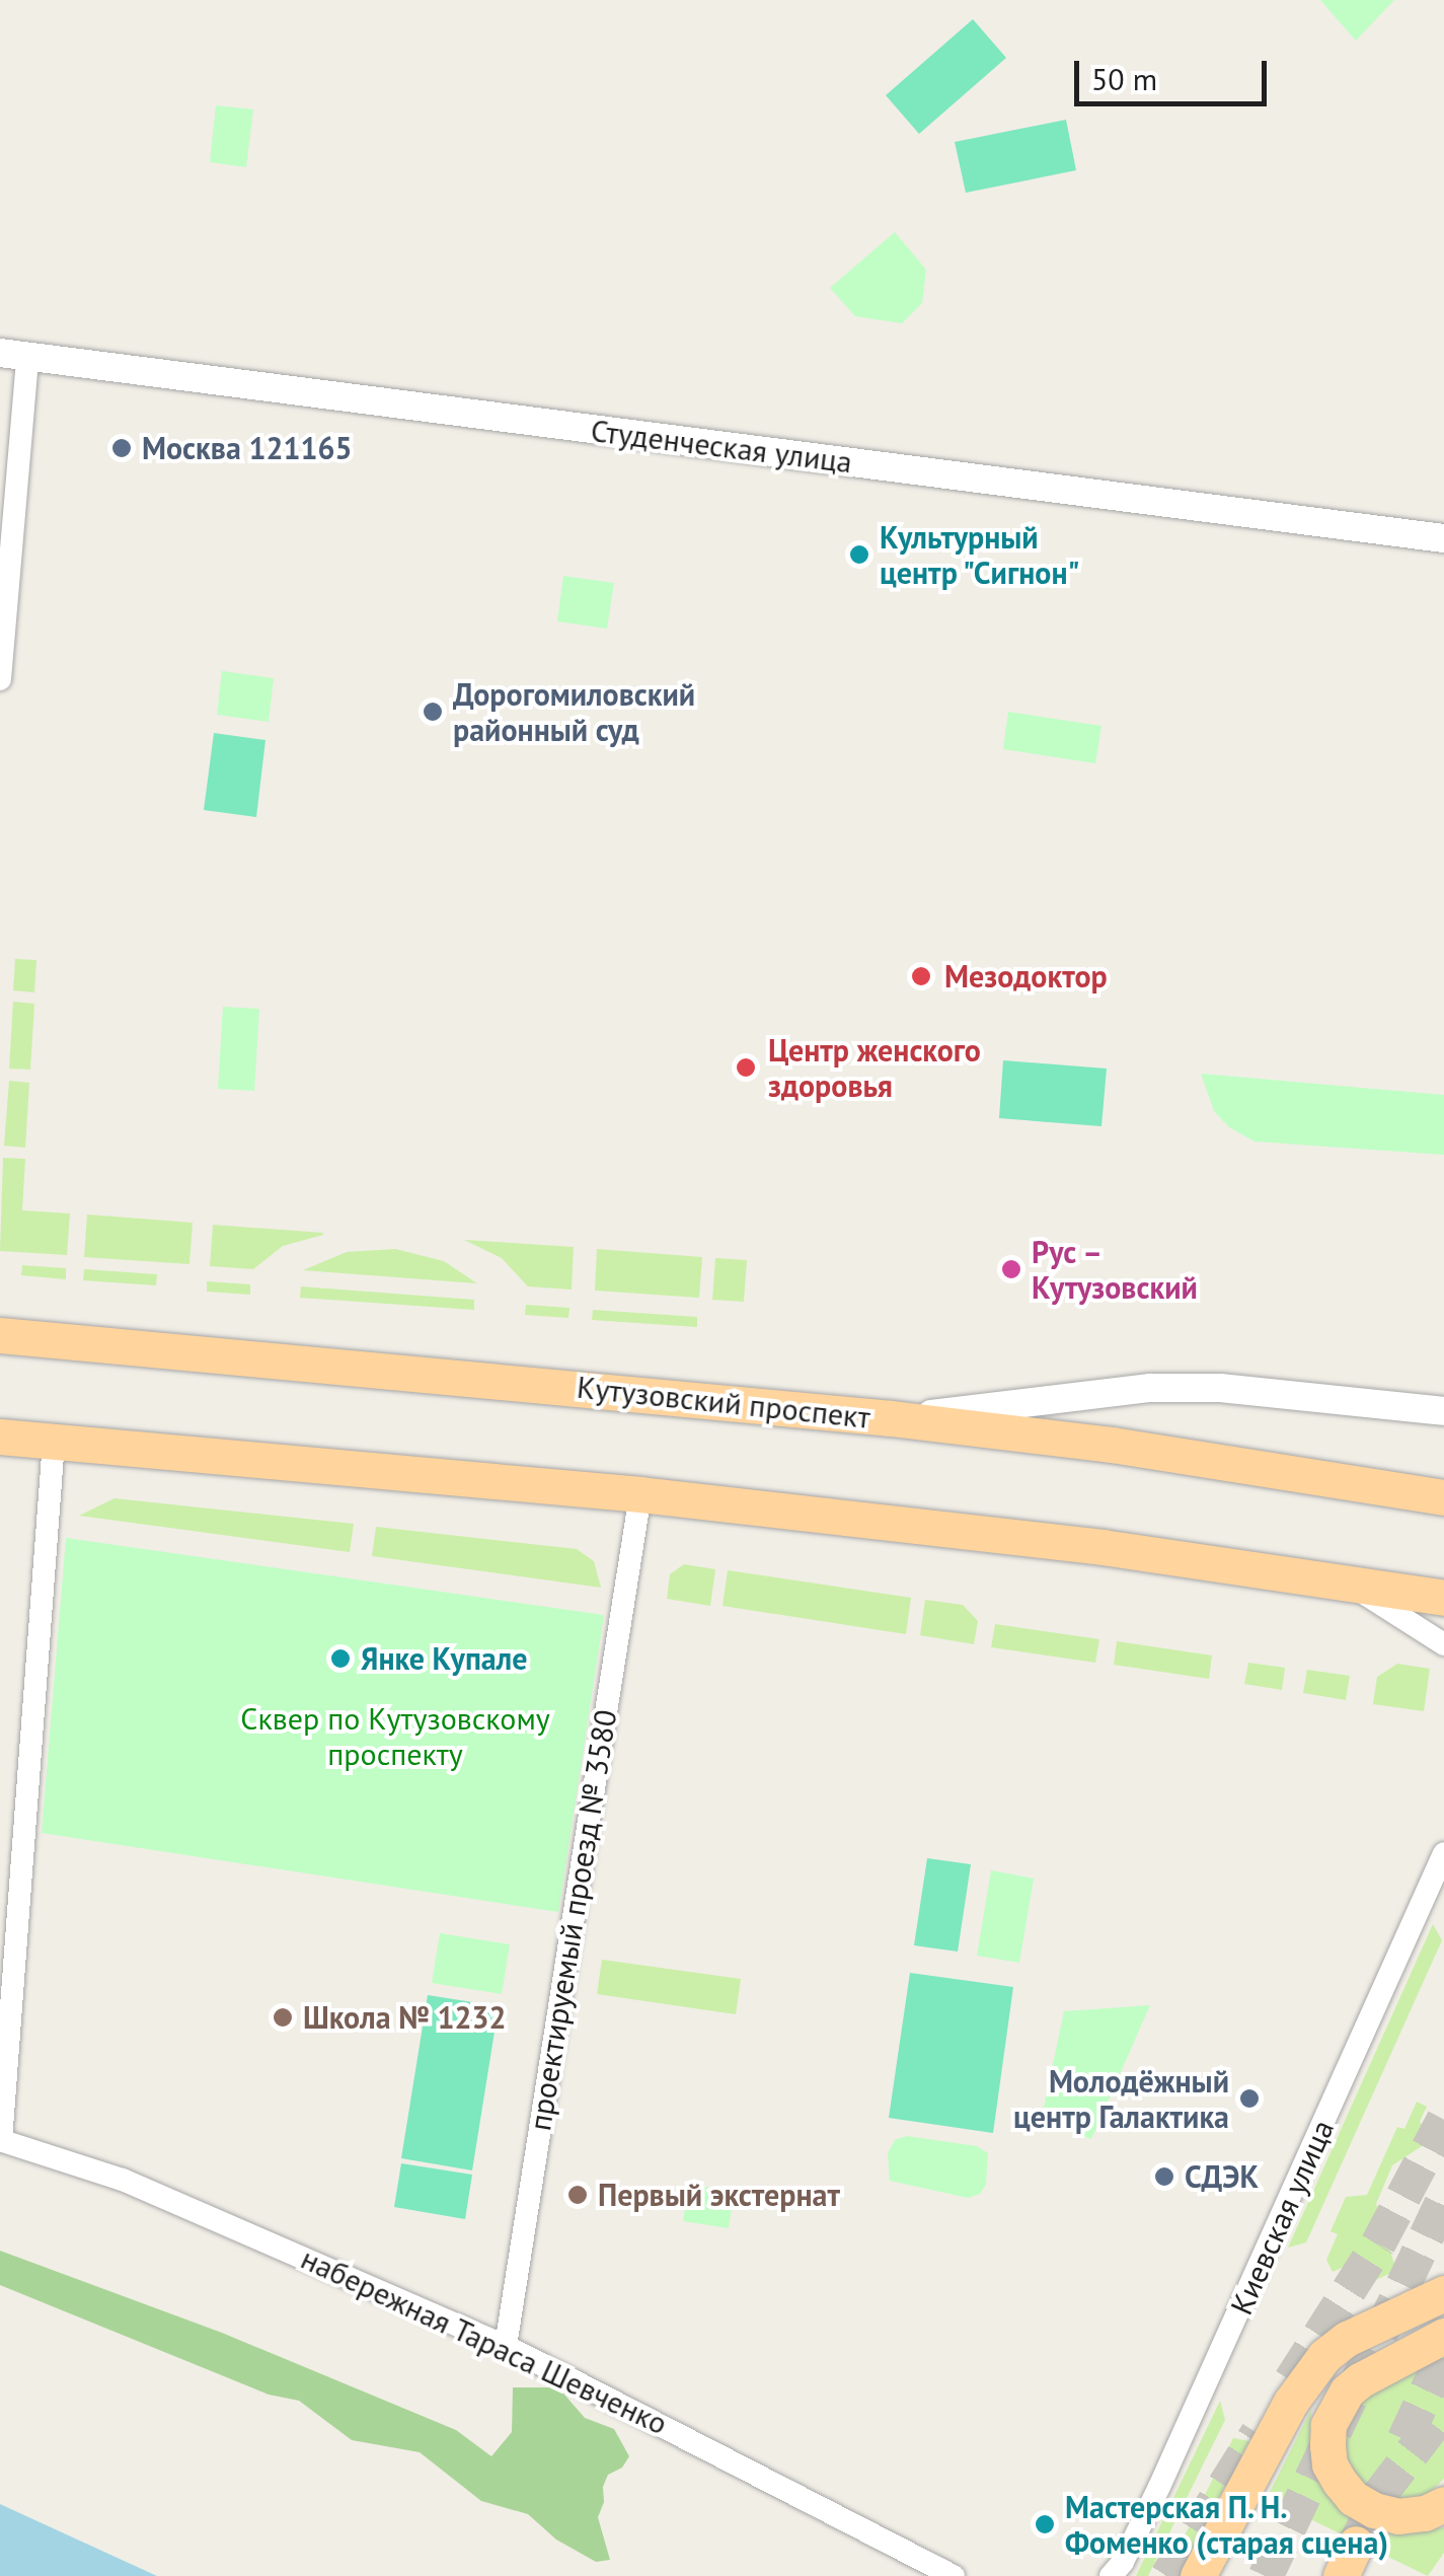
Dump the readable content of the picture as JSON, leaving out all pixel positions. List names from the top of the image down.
{
  "streets": {
    "main road": ["Кутузовский проспект"],
    "street": [
      "Студенческая улица",
      "проектируемый проезд № 3580",
      "Киевская улица",
      "набережная Тараса Шевченко"
    ]
  },
  "crossings": [
    ["проектируемый проезд № 3580", "набережная Тараса Шевченко"]
  ],
  "parks": ["Сквер по Кутузовскому проспекту"],
  "places": [
    "Москва 121165",
    "Культурный центр \"Сигнон\"",
    "Дорогомиловский районный суд",
    "Мезодоктор",
    "Центр женского здоровья",
    "Рус – Кутузовский",
    "Янке Купале",
    "Школа № 1232",
    "Молодёжный центр Галактика",
    "СДЭК",
    "Первый экстернат",
    "Мастерская П. Н. Фоменко (старая сцена)"
  ],
  "scale_bar": "50 m"
}
